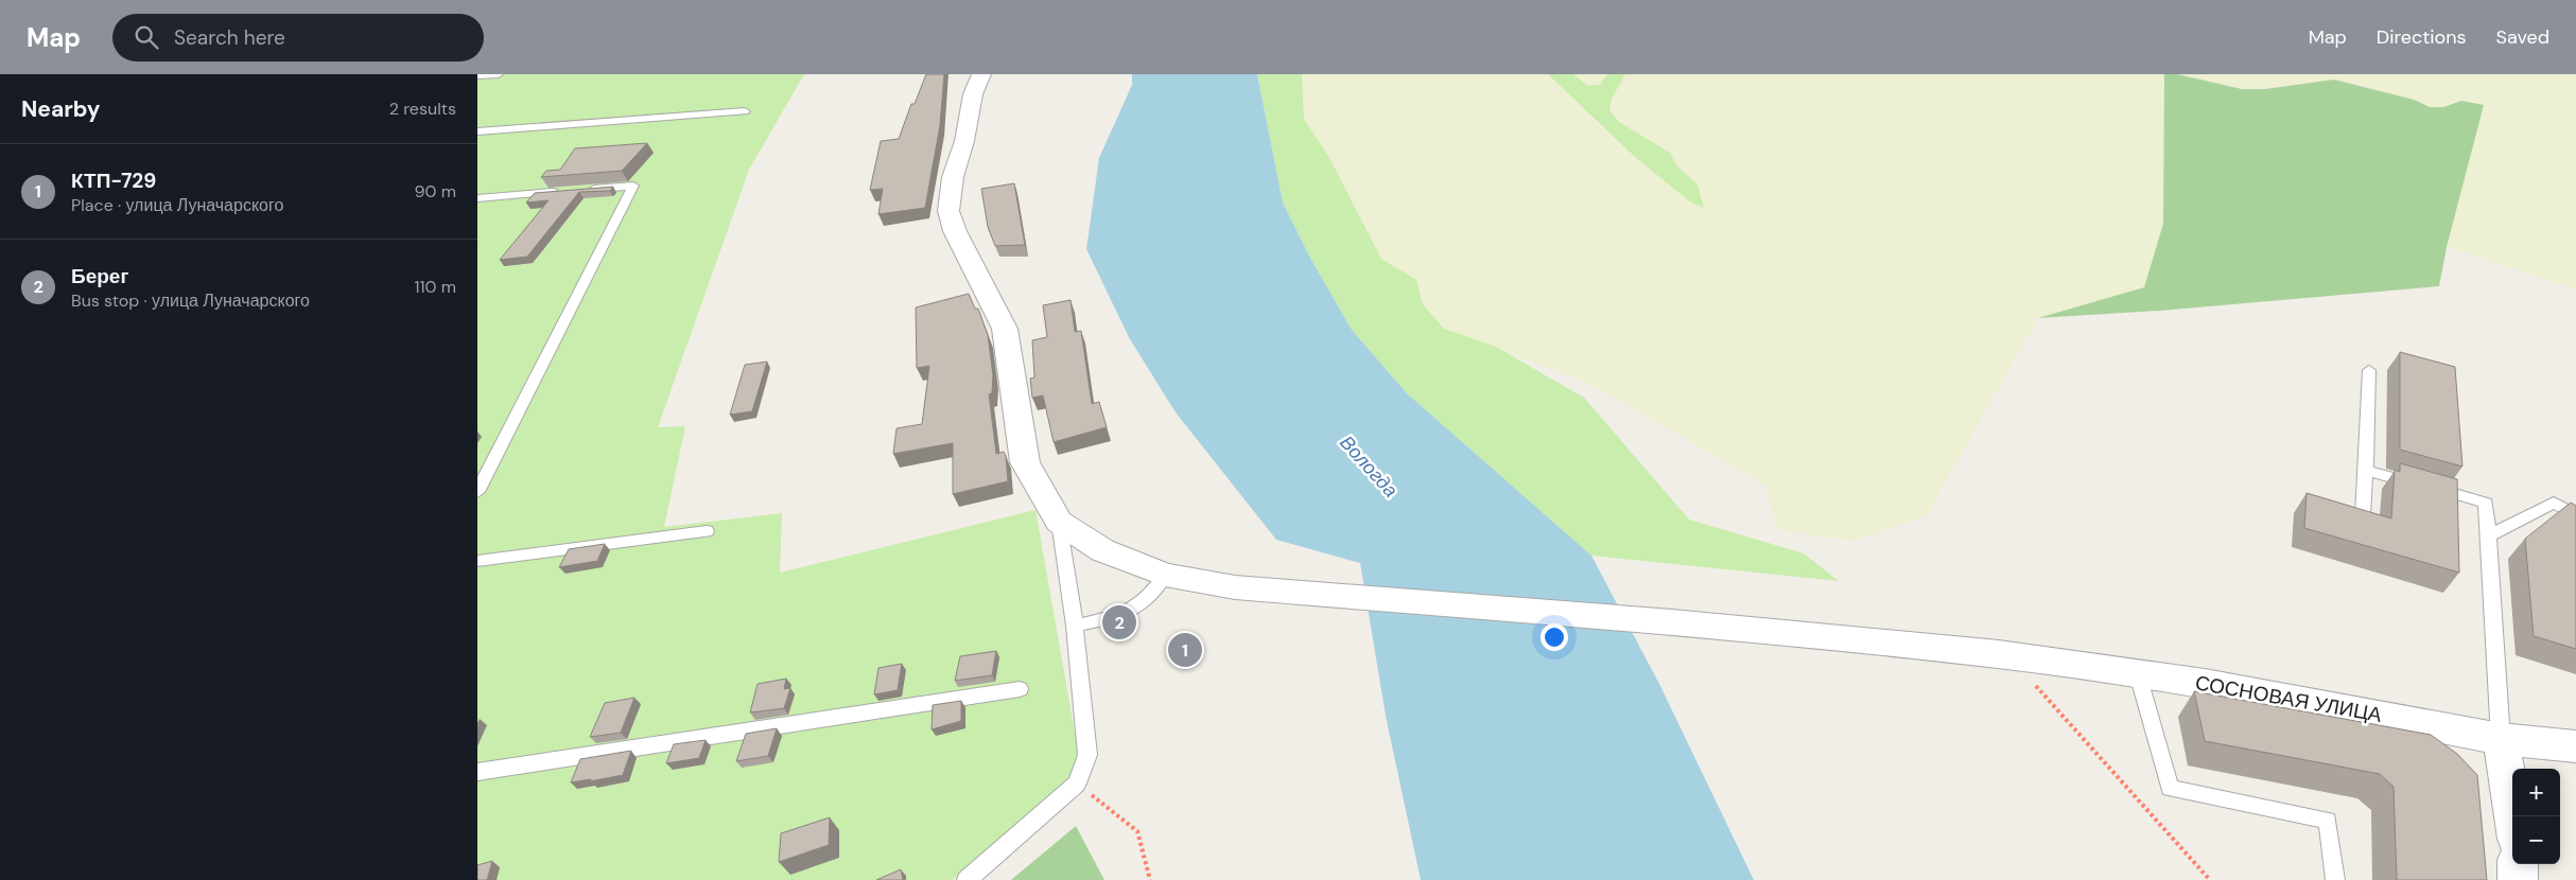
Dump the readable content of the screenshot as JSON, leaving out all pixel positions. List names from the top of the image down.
{
  "streets": {
    "street": ["СОСНОВАЯ УЛИЦА"]
  },
  "water": ["Вологда"],
  "page": {
    "header": "Map",
    "search": "Search here",
    "nav": ["Map", "Directions", "Saved"],
    "heading": ["Nearby", "2 results"],
    "list": [
      {
        "mark": "1",
        "name": "КТП-729",
        "note": "Place · улица Луначарского",
        "value": "90 m"
      },
      {
        "mark": "2",
        "name": "Берег",
        "note": "Bus stop · улица Луначарского",
        "value": "110 m"
      }
    ],
    "pins": ["2", "1"],
    "map_buttons": ["+", "−"]
  }
}
